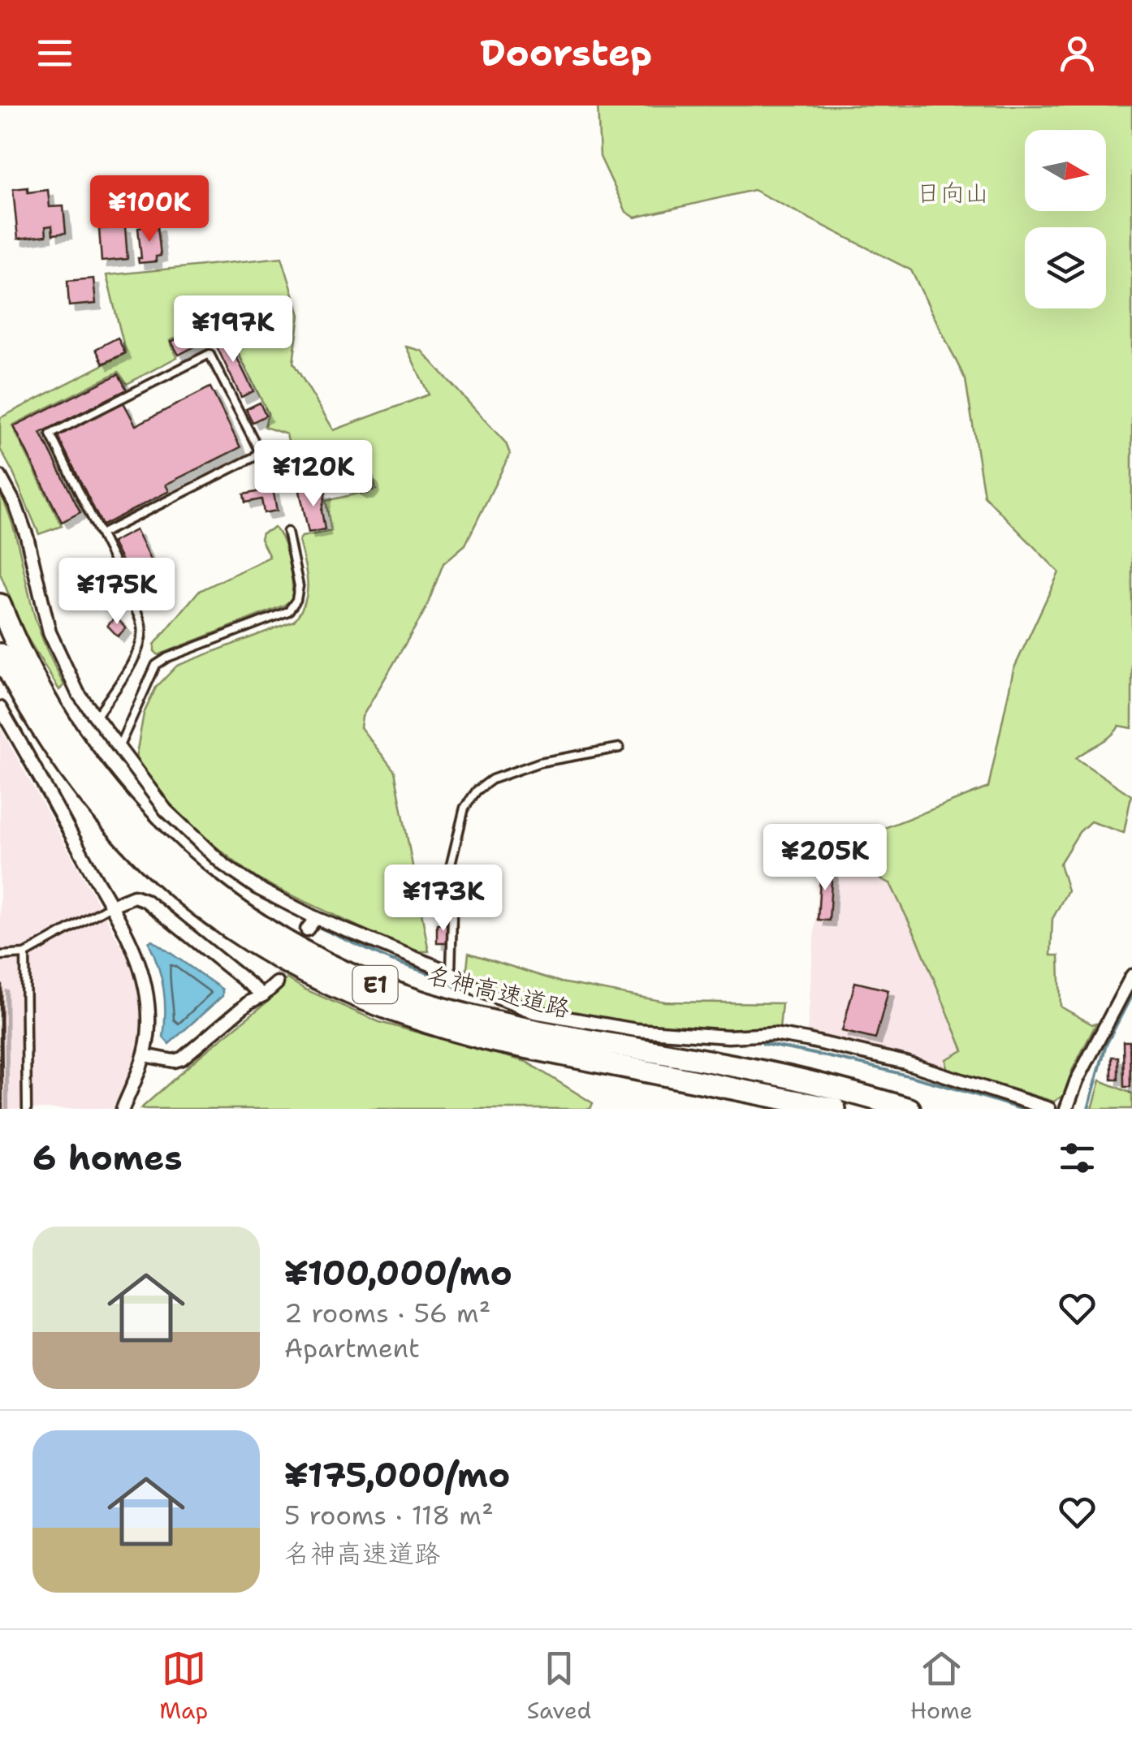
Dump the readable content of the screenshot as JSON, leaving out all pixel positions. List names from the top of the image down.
{
  "streets": {
    "highway": ["E1", "名神高速道路"]
  },
  "parks": ["日向山"],
  "north": "right",
  "page": {
    "header": "Doorstep",
    "price": [
      "¥100K",
      "¥197K",
      "¥120K",
      "¥175K",
      "¥205K",
      "¥173K"
    ],
    "heading": "6 homes",
    "list": [
      {
        "name": "¥100,000/mo",
        "note": "2 rooms · 56 m² · Apartment"
      },
      {
        "name": "¥175,000/mo",
        "note": "5 rooms · 118 m² · 名神高速道路"
      }
    ],
    "tabs": ["Map", "Saved", "Home"]
  }
}
